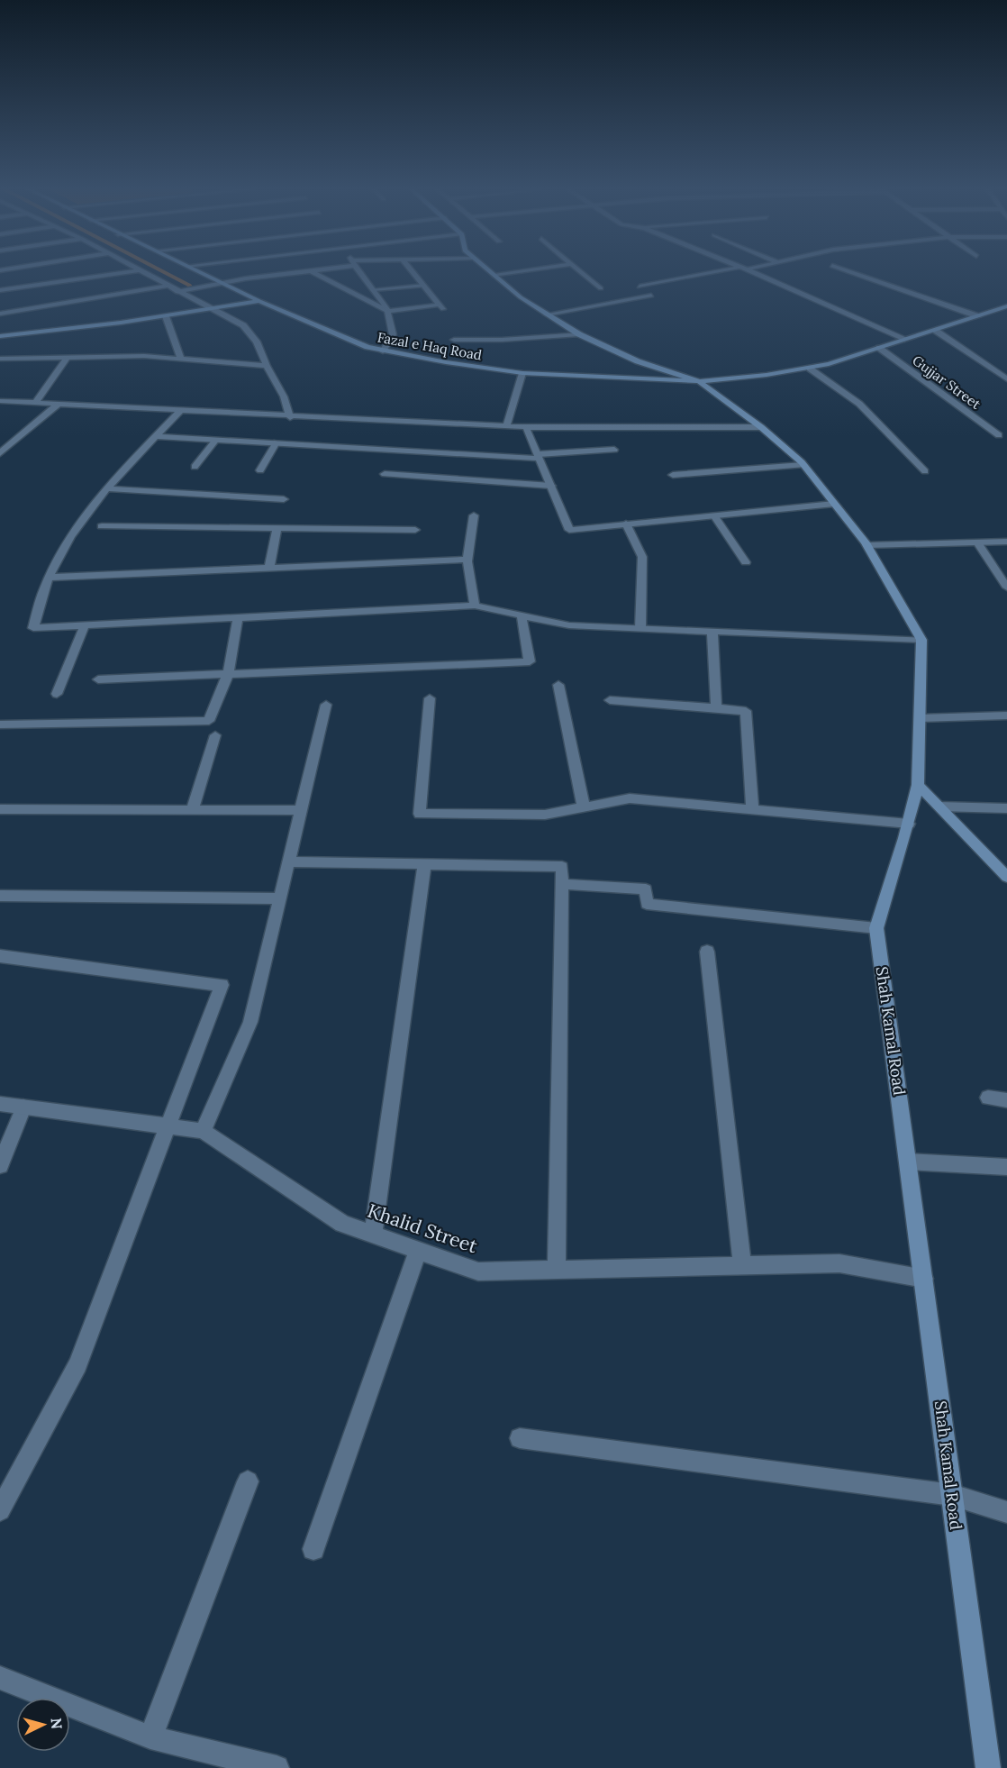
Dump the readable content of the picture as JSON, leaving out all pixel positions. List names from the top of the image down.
{
  "streets": {
    "street": [
      "Fazal e Haq Road",
      "Gujjar Street",
      "Shah Kamal Road",
      "Khalid Street"
    ]
  },
  "crossings": [
    ["Fazal e Haq Road", "Gujjar Street"],
    ["Shah Kamal Road", "Khalid Street"]
  ],
  "north": "right"
}
